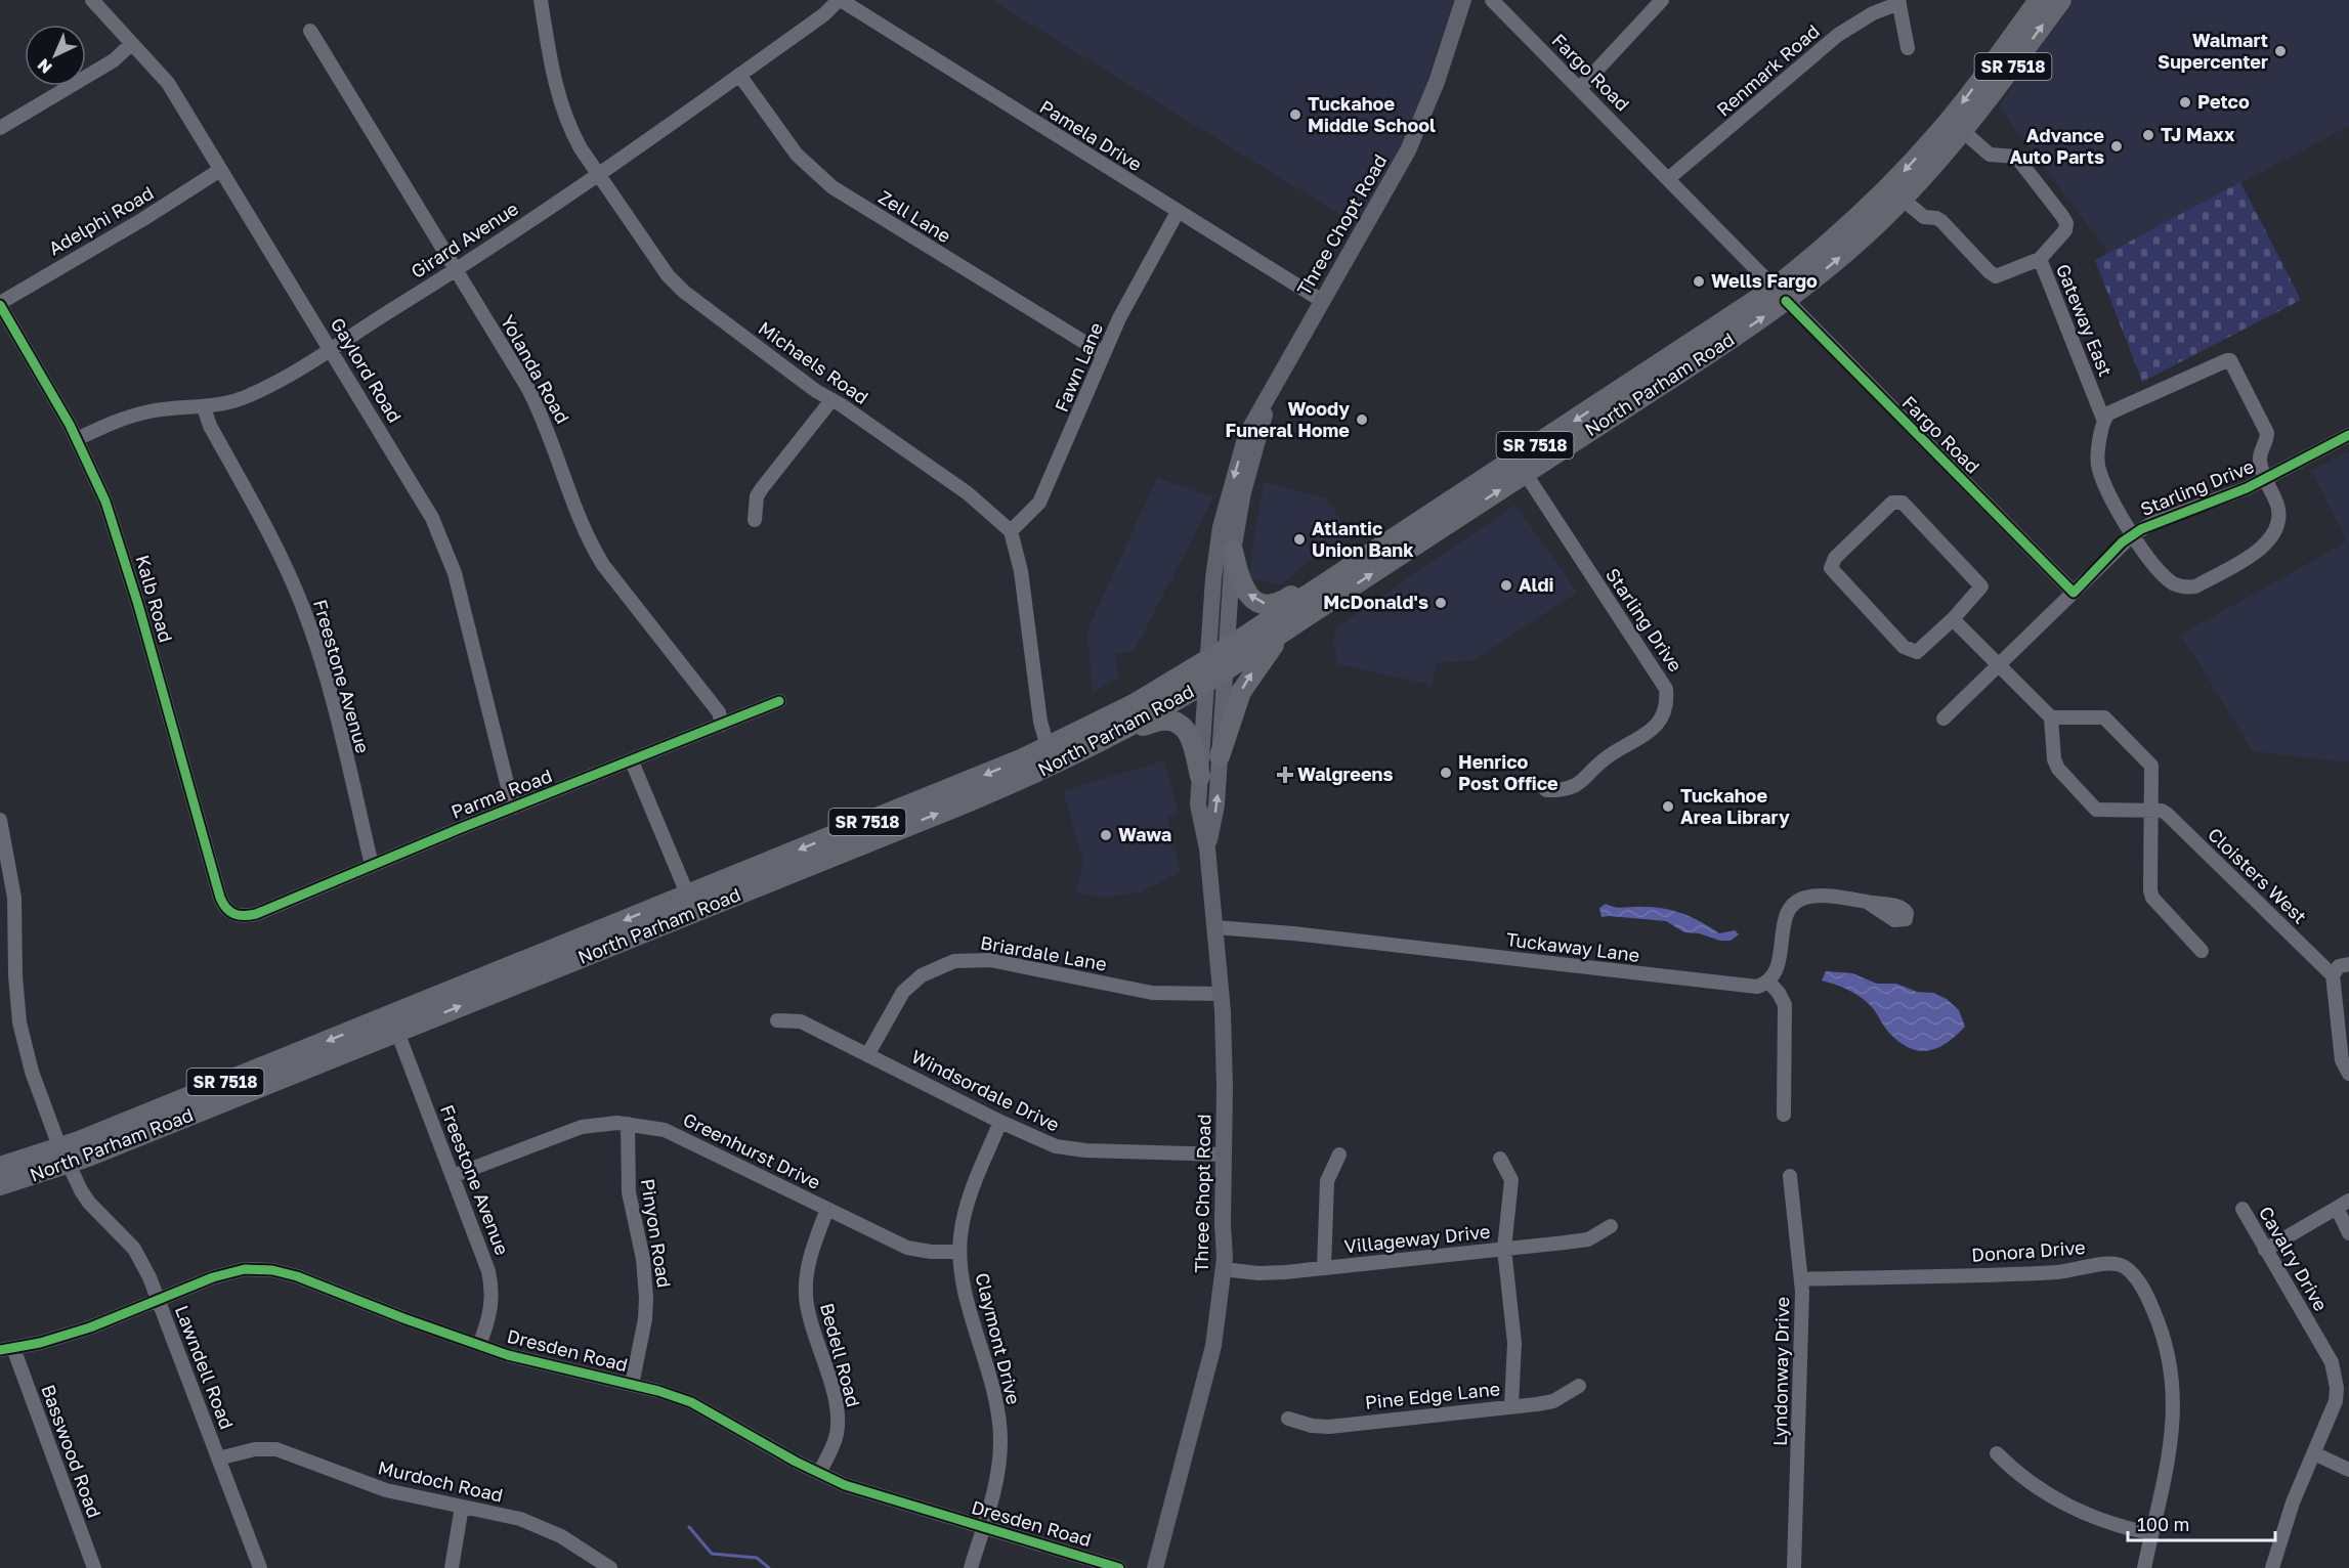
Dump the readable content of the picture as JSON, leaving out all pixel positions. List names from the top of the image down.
{
  "streets": {
    "highway": ["SR 7518", "North Parham Road"],
    "main road": ["Three Chopt Road"],
    "street": [
      "Renmark Road",
      "Fargo Road",
      "Pamela Drive",
      "Zell Lane",
      "Adelphi Road",
      "Girard Avenue",
      "Gateway East",
      "Michaels Road",
      "Fawn Lane",
      "Yolanda Road",
      "Gaylord Road",
      "Starling Drive",
      "Kalb Road",
      "Freestone Avenue",
      "Parma Road",
      "Cloisters West",
      "Tuckaway Lane",
      "Briardale Lane",
      "Windsordale Drive",
      "Greenhurst Drive",
      "Pinyon Road",
      "Villageway Drive",
      "Donora Drive",
      "Cavalry Drive",
      "Claymont Drive",
      "Dresden Road",
      "Bedell Road",
      "Lawndell Road",
      "Lyndonway Drive",
      "Pine Edge Lane",
      "Basswood Road",
      "Murdoch Road"
    ]
  },
  "crossings": [
    ["Renmark Road", "Fargo Road"],
    ["Fargo Road", "North Parham Road"],
    ["Fargo Road", "Starling Drive"],
    ["Pamela Drive", "Three Chopt Road"],
    ["Pamela Drive", "Girard Avenue"],
    ["Pamela Drive", "Fawn Lane"],
    ["Zell Lane", "Girard Avenue"],
    ["Zell Lane", "Fawn Lane"],
    ["Adelphi Road", "Gaylord Road"],
    ["Adelphi Road", "Kalb Road"],
    ["Three Chopt Road", "North Parham Road"],
    ["Three Chopt Road", "Tuckaway Lane"],
    ["Three Chopt Road", "Briardale Lane"],
    ["Three Chopt Road", "Windsordale Drive"],
    ["Three Chopt Road", "Villageway Drive"],
    ["Girard Avenue", "Michaels Road"],
    ["Girard Avenue", "Yolanda Road"],
    ["Girard Avenue", "Gaylord Road"],
    ["Girard Avenue", "Kalb Road"],
    ["Girard Avenue", "Freestone Avenue"],
    ["Gateway East", "North Parham Road"],
    ["Gateway East", "Starling Drive"],
    ["Michaels Road", "Fawn Lane"],
    ["Yolanda Road", "Parma Road"],
    ["Gaylord Road", "Parma Road"],
    ["North Parham Road", "Starling Drive"],
    ["North Parham Road", "Freestone Avenue"],
    ["North Parham Road", "Lawndell Road"],
    ["Kalb Road", "Parma Road"],
    ["Freestone Avenue", "Parma Road"],
    ["Freestone Avenue", "Greenhurst Drive"],
    ["Freestone Avenue", "Dresden Road"],
    ["Briardale Lane", "Windsordale Drive"],
    ["Windsordale Drive", "Claymont Drive"],
    ["Greenhurst Drive", "Pinyon Road"],
    ["Greenhurst Drive", "Claymont Drive"],
    ["Greenhurst Drive", "Bedell Road"],
    ["Pinyon Road", "Dresden Road"],
    ["Donora Drive", "Lyndonway Drive"],
    ["Claymont Drive", "Dresden Road"],
    ["Dresden Road", "Bedell Road"],
    ["Dresden Road", "Lawndell Road"],
    ["Dresden Road", "Basswood Road"],
    ["Lawndell Road", "Murdoch Road"]
  ],
  "places": {
    "other": [
      "Walmart Supercenter",
      "Petco",
      "Tuckahoe Middle School",
      "TJ Maxx",
      "Advance Auto Parts",
      "Wells Fargo",
      "Woody Funeral Home",
      "Atlantic Union Bank",
      "Aldi",
      "McDonald's",
      "Henrico Post Office",
      "Tuckahoe Area Library",
      "Wawa"
    ],
    "health": ["Walgreens"]
  },
  "scale_bar": "100 m",
  "north": "bottom left"
}
